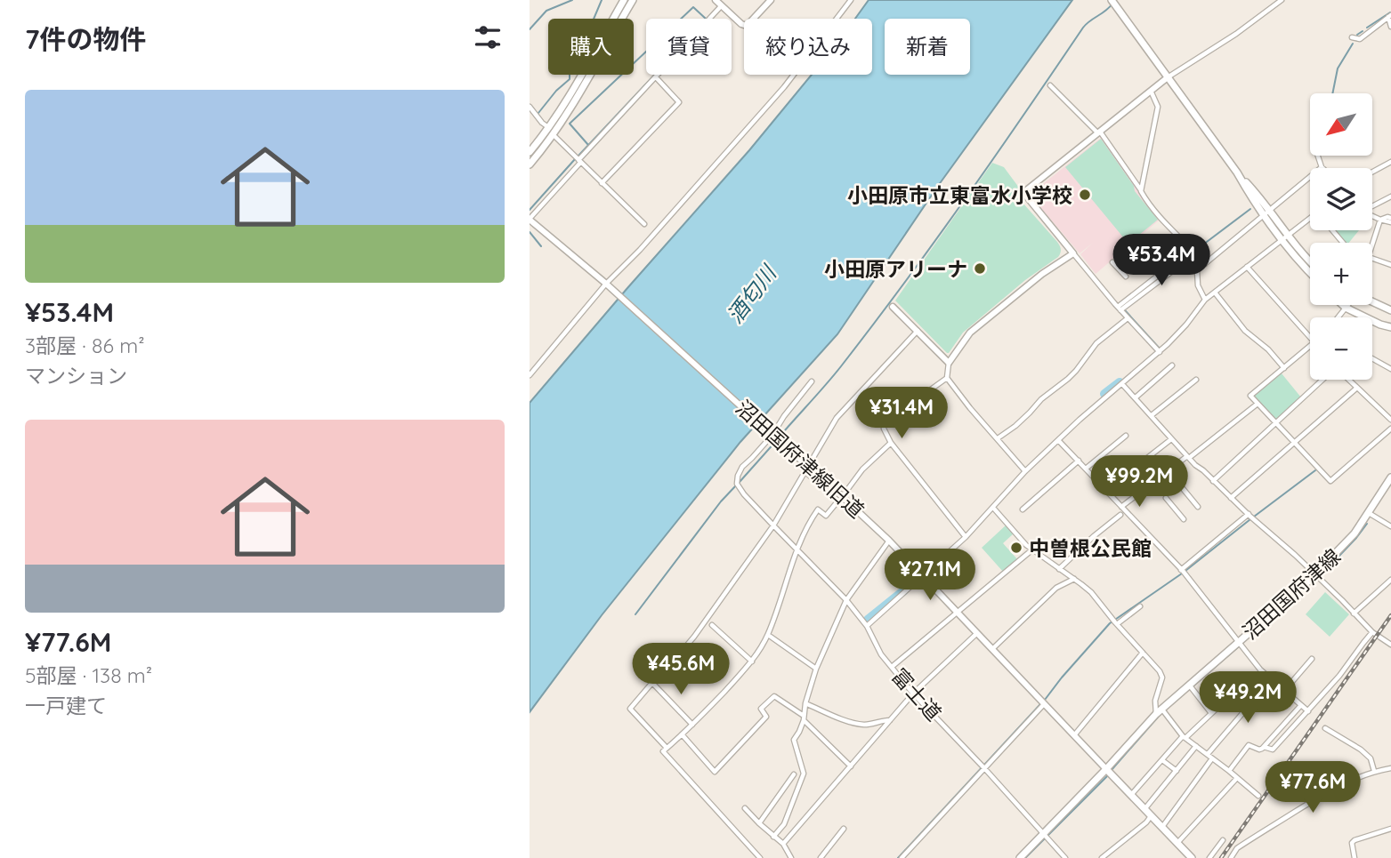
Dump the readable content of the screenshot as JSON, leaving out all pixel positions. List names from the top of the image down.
{
  "streets": {
    "main road": ["沼田国府津線"],
    "street": ["沼田国府津線旧道", "富士道"]
  },
  "crossings": [
    ["沼田国府津線旧道", "沼田国府津線"],
    ["沼田国府津線旧道", "富士道"],
    ["沼田国府津線", "富士道"]
  ],
  "water": ["酒匂川"],
  "places": ["小田原市立東富水小学校", "小田原アリーナ", "中曽根公民館"],
  "north": "bottom left",
  "page": {
    "heading": "7件の物件",
    "chip": [
      "購入",
      "賃貸",
      "絞り込み",
      "新着"
    ],
    "list": [
      {
        "name": "¥53.4M",
        "note": "3部屋 · 86 m² · マンション"
      },
      {
        "name": "¥77.6M",
        "note": "5部屋 · 138 m² · 一戸建て"
      }
    ],
    "map_buttons": ["+", "−"],
    "price": [
      "¥53.4M",
      "¥31.4M",
      "¥99.2M",
      "¥27.1M",
      "¥45.6M",
      "¥49.2M",
      "¥77.6M"
    ]
  }
}
